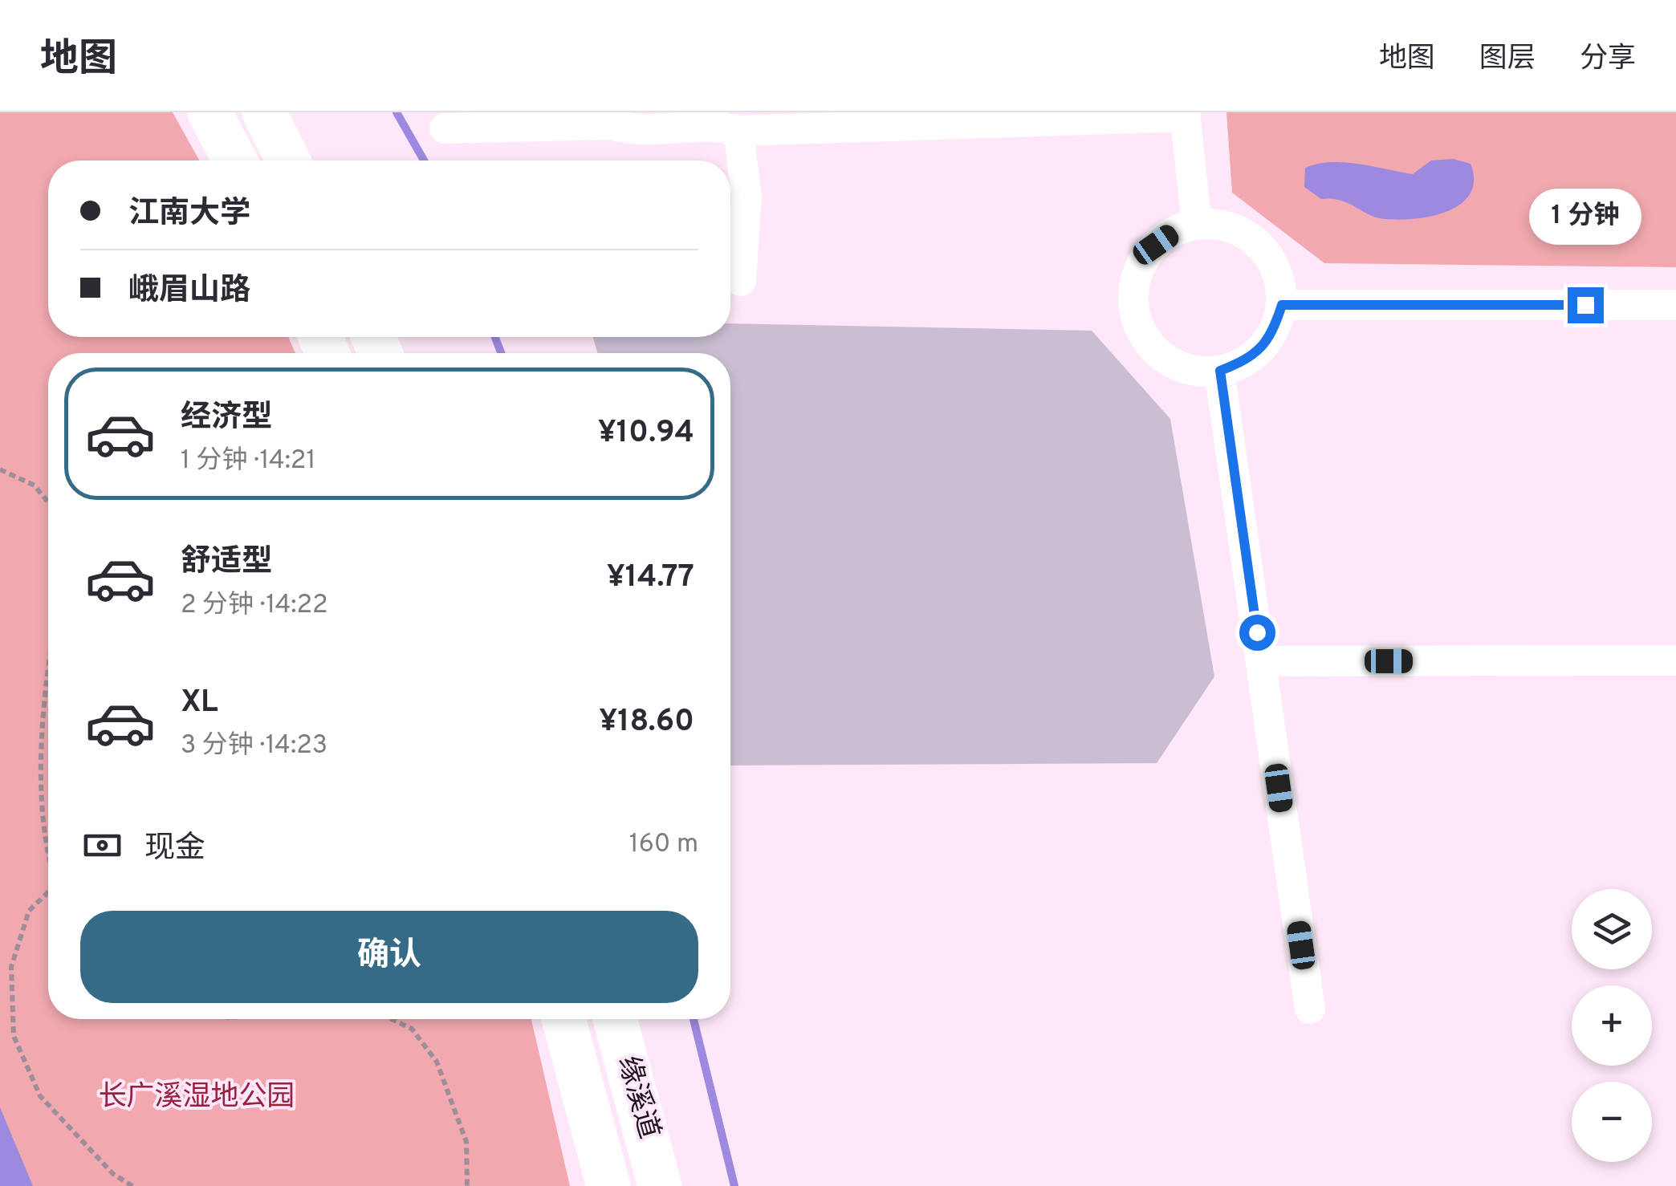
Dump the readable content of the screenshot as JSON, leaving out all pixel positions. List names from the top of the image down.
{
  "streets": {
    "main road": ["缘溪道"]
  },
  "parks": ["长广溪湿地公园"],
  "page": {
    "header": "地图",
    "nav": ["地图", "图层", "分享"],
    "banner": ["江南大学", "峨眉山路"],
    "bubble": "1 分钟",
    "list": [
      {
        "name": "经济型",
        "note": "1 分钟 · 14:21",
        "value": "¥10.94"
      },
      {
        "name": "舒适型",
        "note": "2 分钟 · 14:22",
        "value": "¥14.77"
      },
      {
        "name": "XL",
        "note": "3 分钟 · 14:23",
        "value": "¥18.60"
      }
    ],
    "pay": ["现金", "160 m"],
    "map_buttons": ["+", "−"],
    "buttons": "确认"
  }
}
